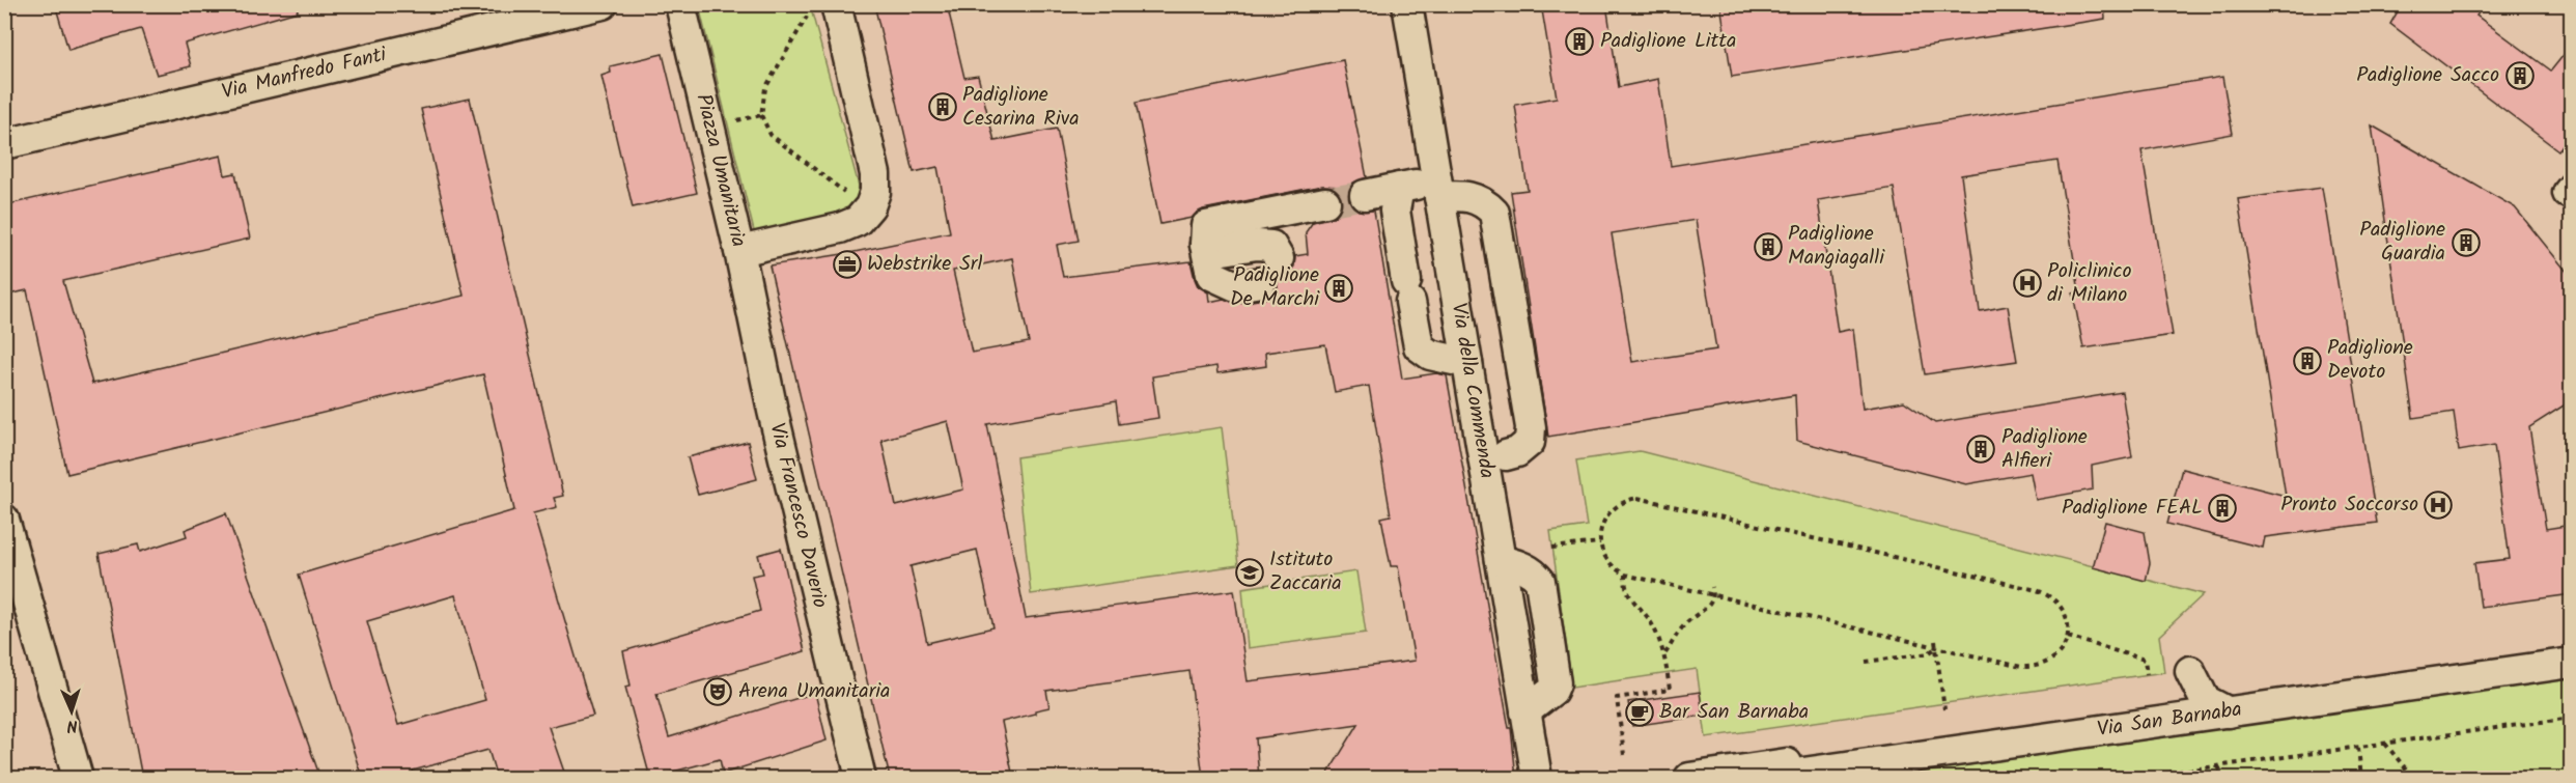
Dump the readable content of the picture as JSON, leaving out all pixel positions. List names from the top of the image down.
{
  "streets": {
    "street": [
      "Via Manfredo Fanti",
      "Piazza Umanitaria",
      "Via della Commenda",
      "Via Francesco Daverio",
      "Via San Barnaba"
    ]
  },
  "crossings": [
    ["Piazza Umanitaria", "Via Francesco Daverio"]
  ],
  "places": {
    "building": [
      "Padiglione Litta",
      "Padiglione Sacco",
      "Padiglione Cesarina Riva",
      "Padiglione Guardia",
      "Padiglione Mangiagalli",
      "Padiglione De Marchi",
      "Padiglione Devoto",
      "Padiglione Alfieri",
      "Padiglione FEAL"
    ],
    "office": ["Webstrike Srl"],
    "hospital": ["Policlinico di Milano", "Pronto Soccorso"],
    "school or university": ["Istituto Zaccaria"],
    "theatre": ["Arena Umanitaria"],
    "cafe": ["Bar San Barnaba"]
  },
  "north": "bottom"
}
